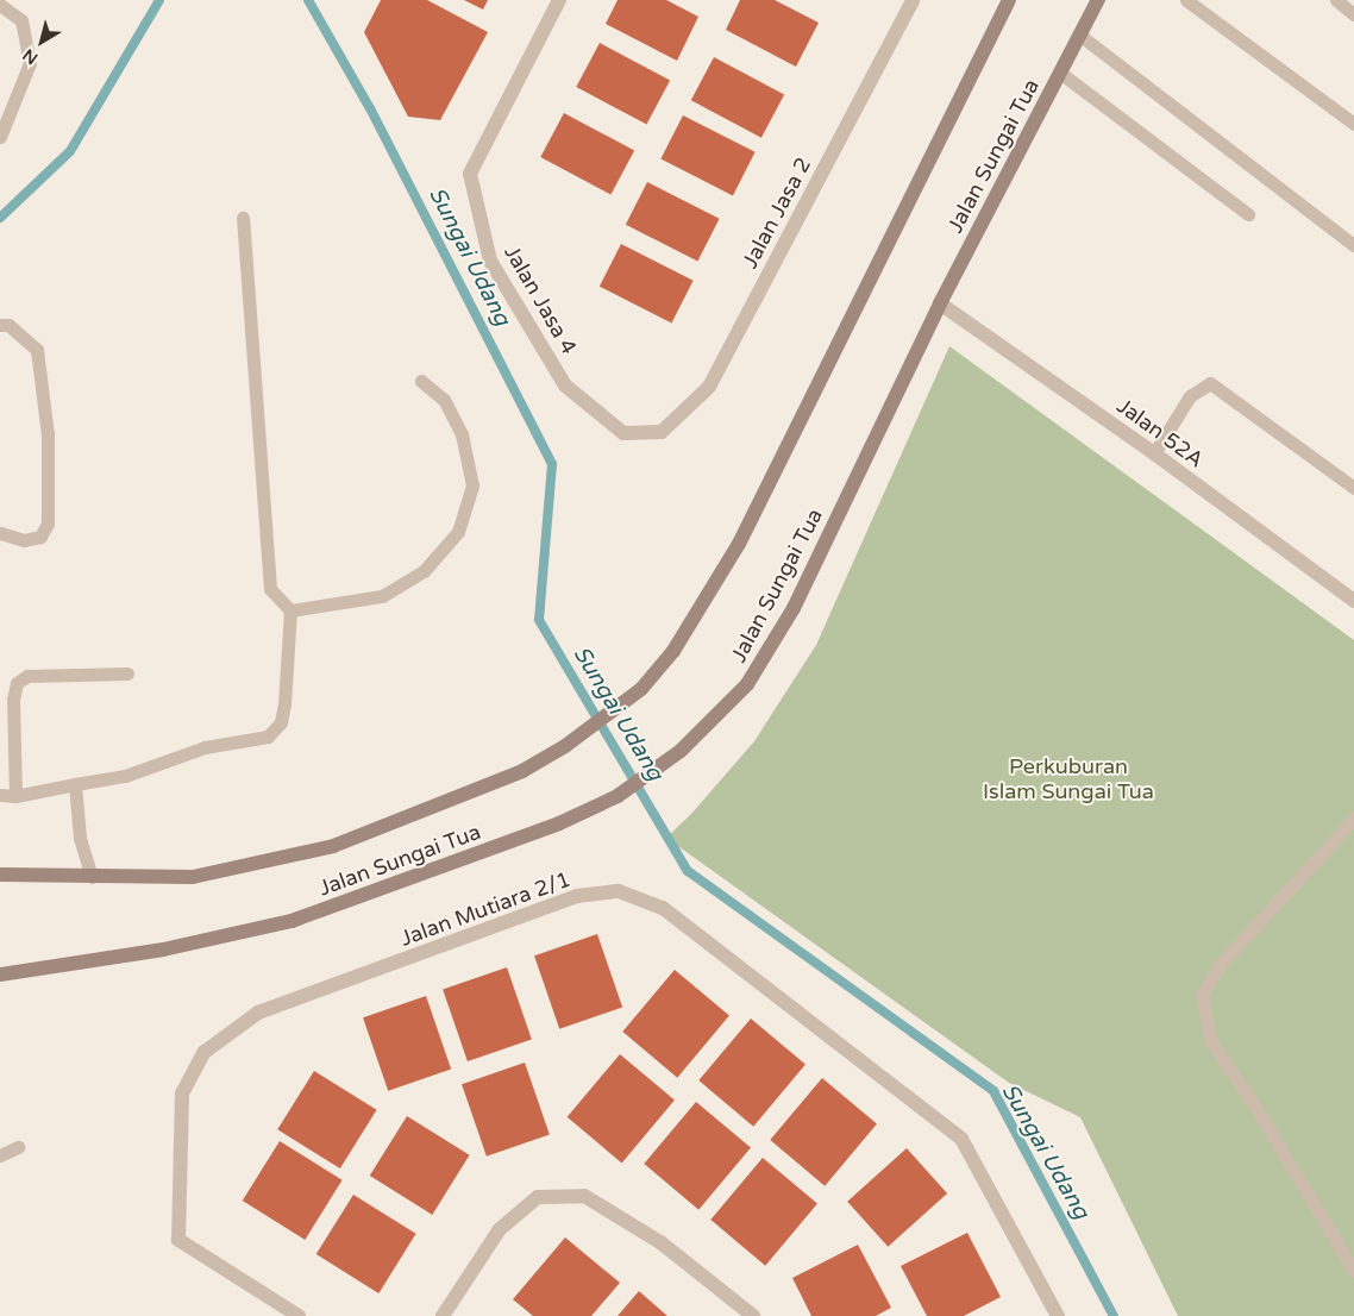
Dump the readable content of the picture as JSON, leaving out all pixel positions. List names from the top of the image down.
{
  "streets": {
    "main road": ["Jalan Sungai Tua"],
    "street": [
      "Jalan Jasa 2",
      "Jalan Jasa 4",
      "Jalan 52A",
      "Jalan Mutiara 2/1"
    ]
  },
  "crossings": [
    ["Jalan Sungai Tua", "Jalan 52A"],
    ["Jalan Jasa 2", "Jalan Jasa 4"]
  ],
  "water": ["Sungai Udang"],
  "parks": ["Perkuburan Islam Sungai Tua"],
  "north": "bottom left"
}
